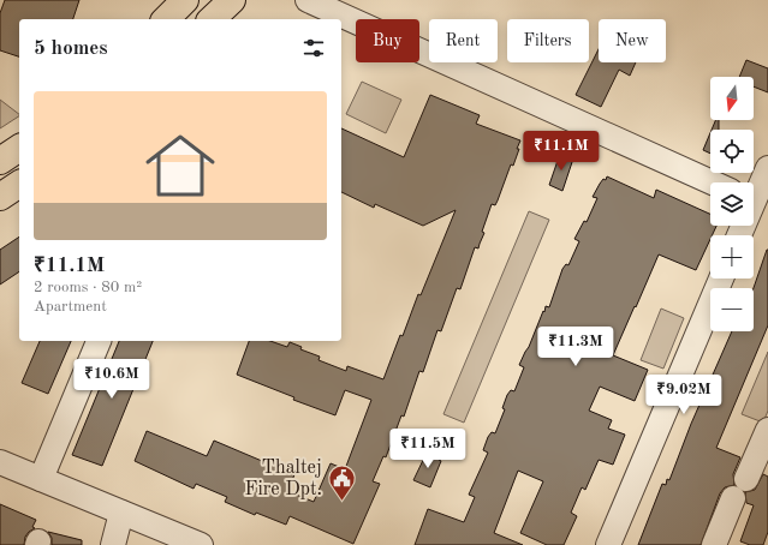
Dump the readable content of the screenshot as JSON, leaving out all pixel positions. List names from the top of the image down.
{
  "places": {
    "public building": ["Thaltej Fire Dpt."]
  },
  "north": "bottom",
  "page": {
    "chip": [
      "Buy",
      "Rent",
      "Filters",
      "New"
    ],
    "heading": "5 homes",
    "map_buttons": ["+", "−"],
    "list": [
      {
        "name": "₹11.1M",
        "note": "2 rooms · 80 m² · Apartment"
      }
    ],
    "price": [
      "₹11.1M",
      "₹11.3M",
      "₹10.6M",
      "₹9.02M",
      "₹11.5M"
    ]
  }
}
